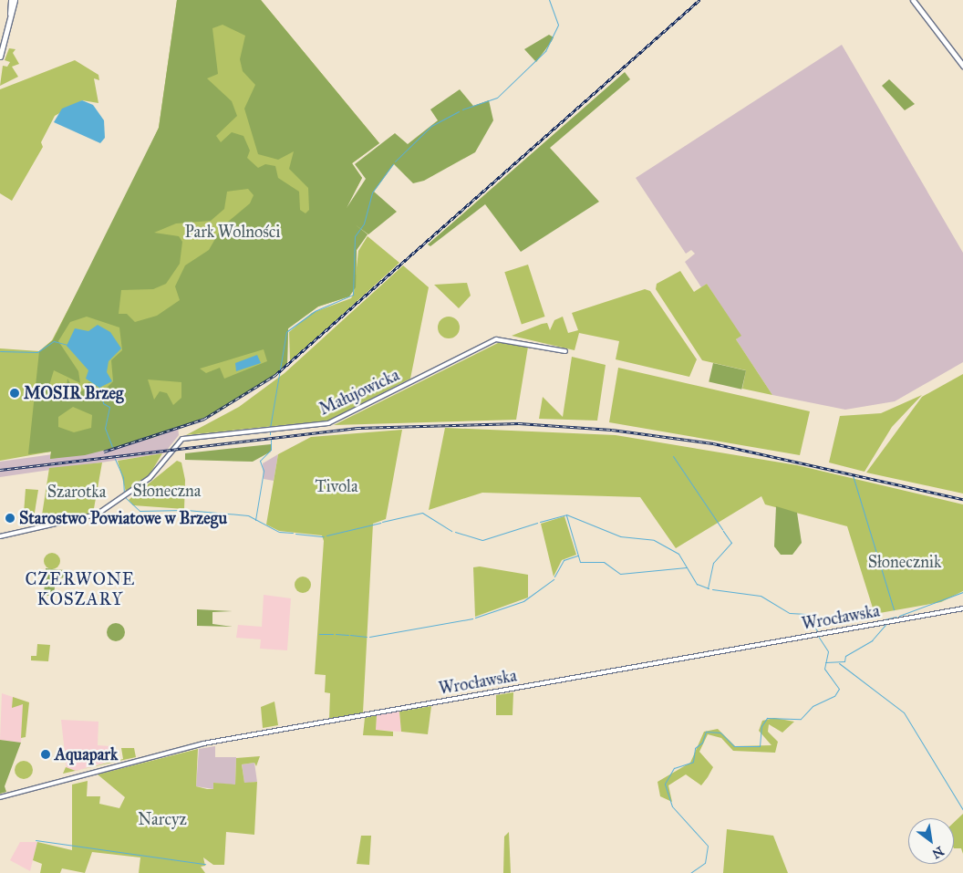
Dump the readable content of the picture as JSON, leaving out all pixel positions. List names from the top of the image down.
{
  "streets": {
    "street": ["Małujowicka", "Wrocławska"]
  },
  "districts": ["CZERWONE KOSZARY"],
  "parks": [
    "Park Wolności",
    "Tivola",
    "Słoneczna",
    "Szarotka",
    "Słonecznik",
    "Narcyz"
  ],
  "places": ["MOSIR Brzeg", "Starostwo Powiatowe w Brzegu", "Aquapark"],
  "north": "bottom right"
}
